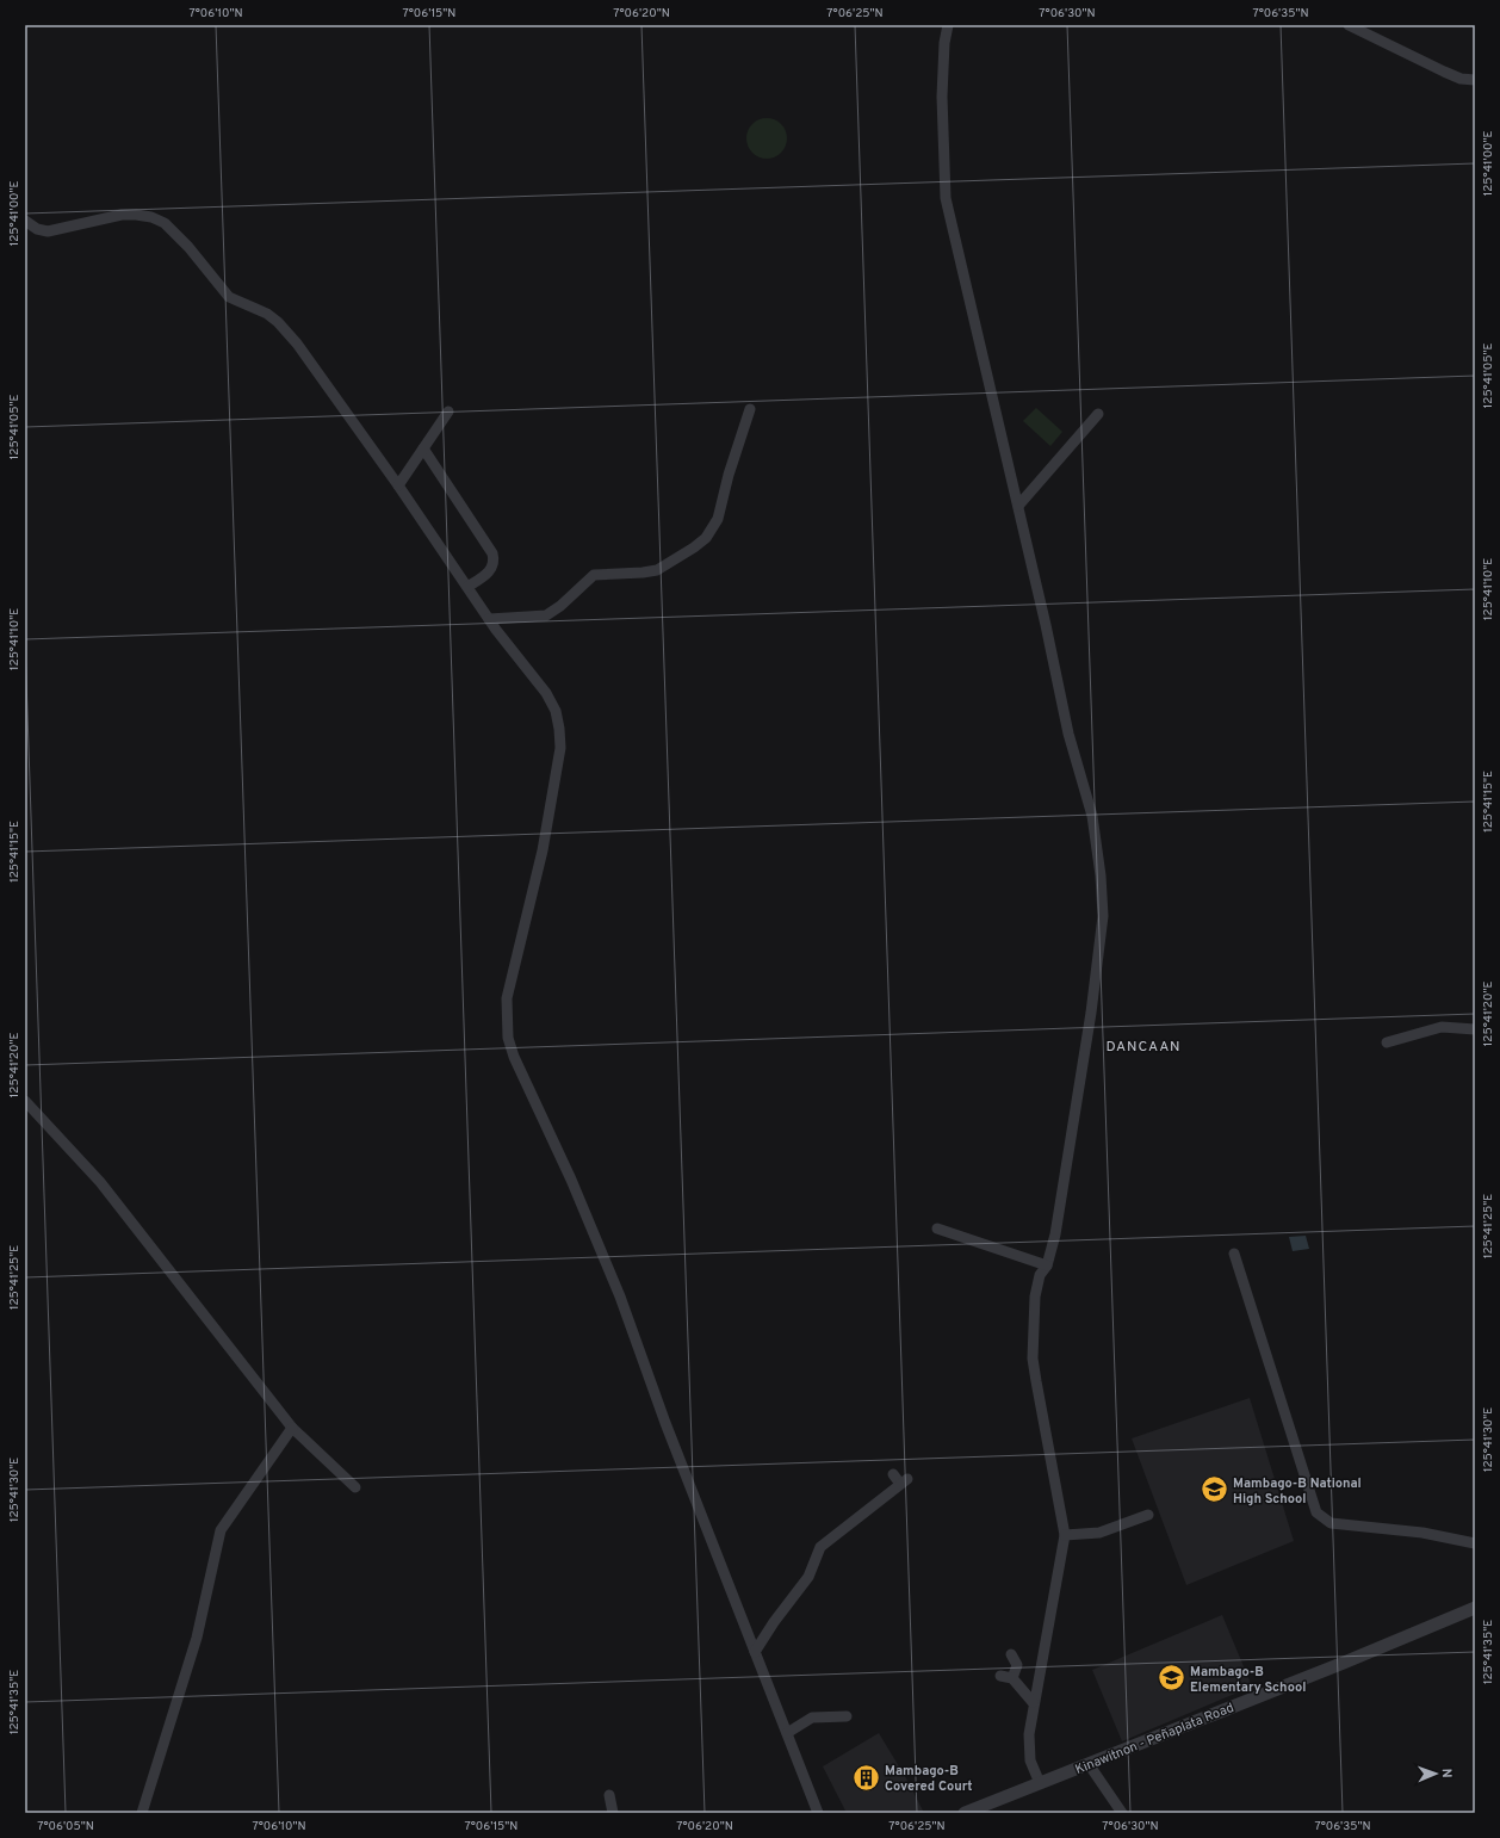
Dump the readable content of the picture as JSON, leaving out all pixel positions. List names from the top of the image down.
{
  "streets": {
    "street": ["Kinawitnon - Peñaplata Road"]
  },
  "districts": ["DANCAAN"],
  "places": {
    "school or university": ["Mambago-B National High School", "Mambago-B Elementary School"],
    "building": ["Mambago-B Covered Court"]
  },
  "north": "right",
  "coordinates": [
    "7°06'10\"N",
    "7°06'15\"N",
    "7°06'20\"N",
    "7°06'25\"N",
    "7°06'30\"N",
    "7°06'35\"N",
    "125°41'00\"E",
    "125°41'05\"E",
    "125°41'10\"E",
    "125°41'15\"E",
    "125°41'20\"E",
    "125°41'25\"E",
    "125°41'30\"E",
    "125°41'35\"E",
    "7°06'05\"N"
  ]
}
